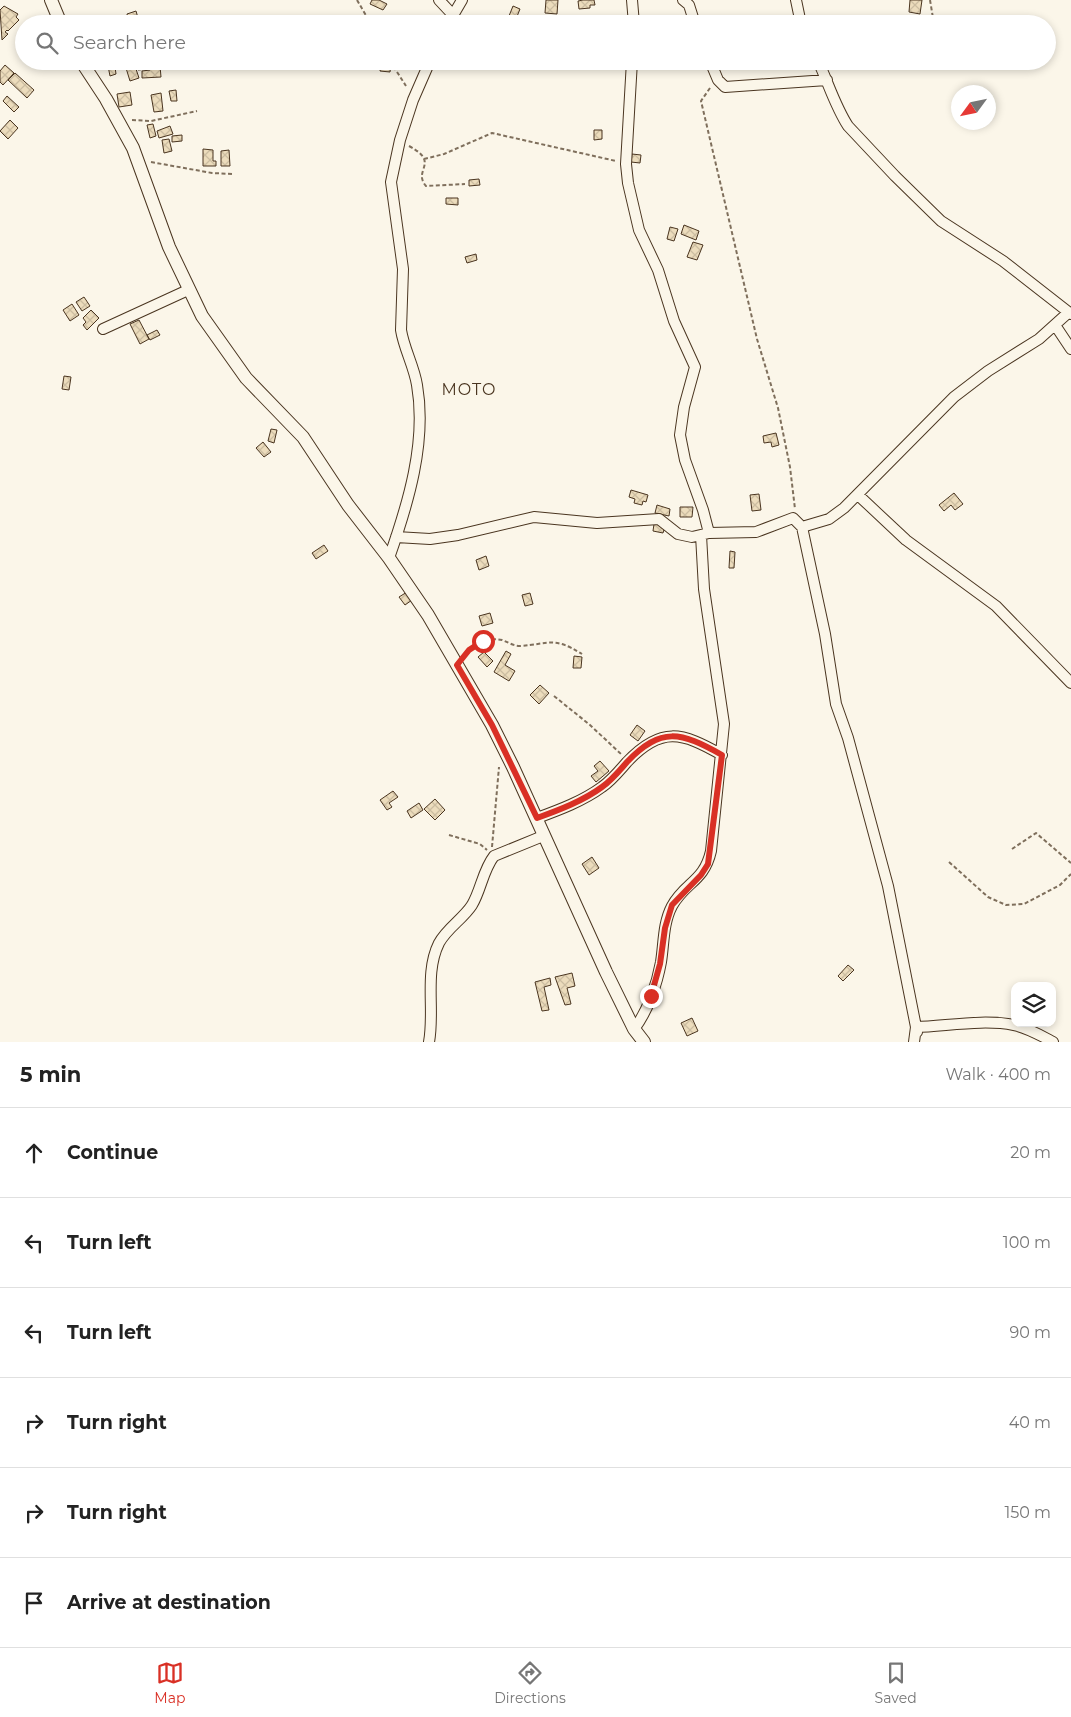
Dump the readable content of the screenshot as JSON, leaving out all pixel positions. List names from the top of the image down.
{
  "districts": ["MOTO"],
  "north": "bottom left",
  "page": {
    "search": "Search here",
    "heading": ["5 min", "Walk · 400 m"],
    "list": [
      ["Continue", "20 m"],
      ["Turn left", "100 m"],
      ["Turn left", "90 m"],
      ["Turn right", "40 m"],
      ["Turn right", "150 m"],
      "Arrive at destination"
    ],
    "nav": ["Map", "Directions", "Saved"]
  }
}
